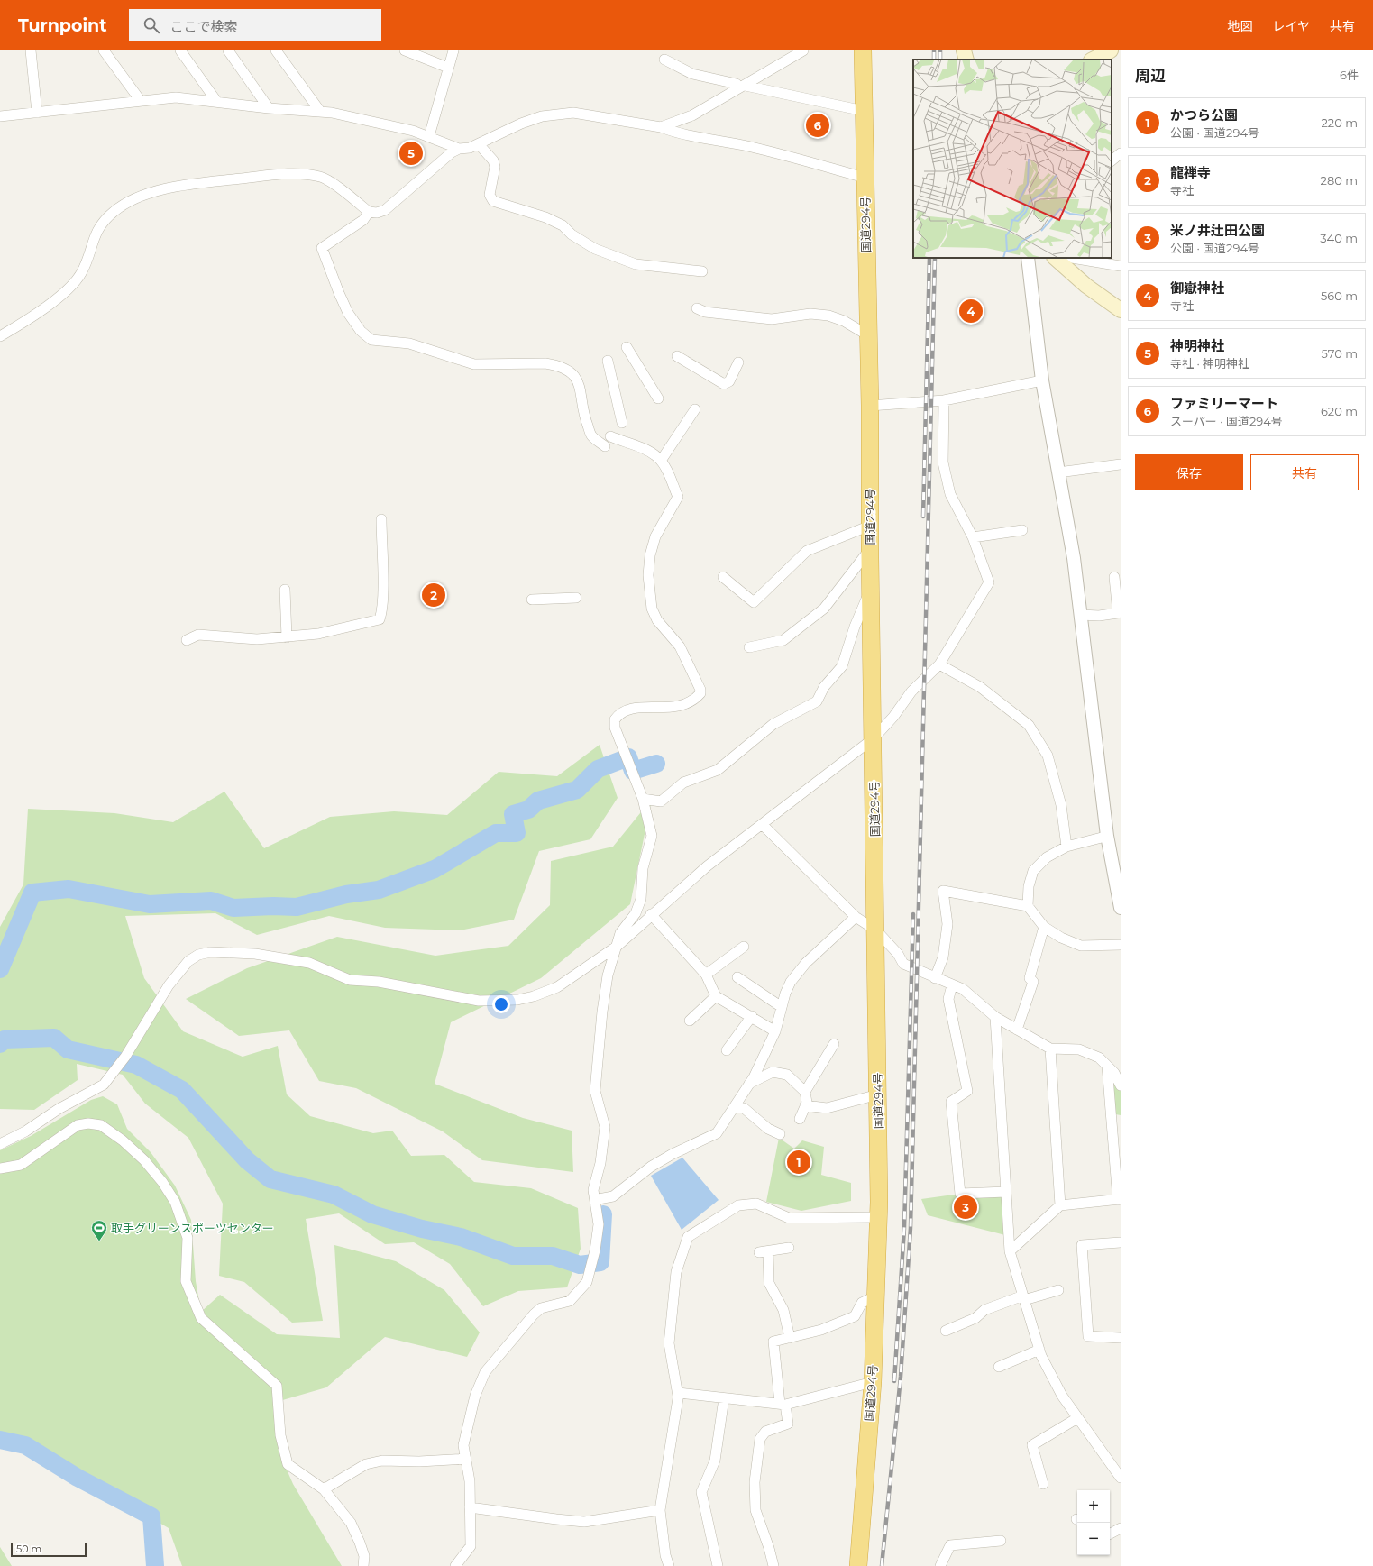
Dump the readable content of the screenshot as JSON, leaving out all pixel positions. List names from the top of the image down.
{
  "streets": {
    "highway": ["国道294号"]
  },
  "places": {
    "sports": ["取手グリーンスポーツセンター"]
  },
  "scale_bar": "50 m",
  "page": {
    "header": "Turnpoint",
    "search": "ここで検索",
    "nav": ["地図", "レイヤ", "共有"],
    "heading": ["周辺", "6件"],
    "list": [
      {
        "mark": "1",
        "name": "かつら公園",
        "note": "公園 · 国道294号",
        "value": "220 m"
      },
      {
        "mark": "2",
        "name": "龍禅寺",
        "note": "寺社",
        "value": "280 m"
      },
      {
        "mark": "3",
        "name": "米ノ井辻田公園",
        "note": "公園 · 国道294号",
        "value": "340 m"
      },
      {
        "mark": "4",
        "name": "御嶽神社",
        "note": "寺社",
        "value": "560 m"
      },
      {
        "mark": "5",
        "name": "神明神社",
        "note": "寺社 · 神明神社",
        "value": "570 m"
      },
      {
        "mark": "6",
        "name": "ファミリーマート",
        "note": "スーパー · 国道294号",
        "value": "620 m"
      }
    ],
    "pins": [
      "6",
      "5",
      "4",
      "2",
      "1",
      "3"
    ],
    "buttons": ["保存", "共有"],
    "map_buttons": ["+", "−"],
    "scale": "50 m"
  }
}
